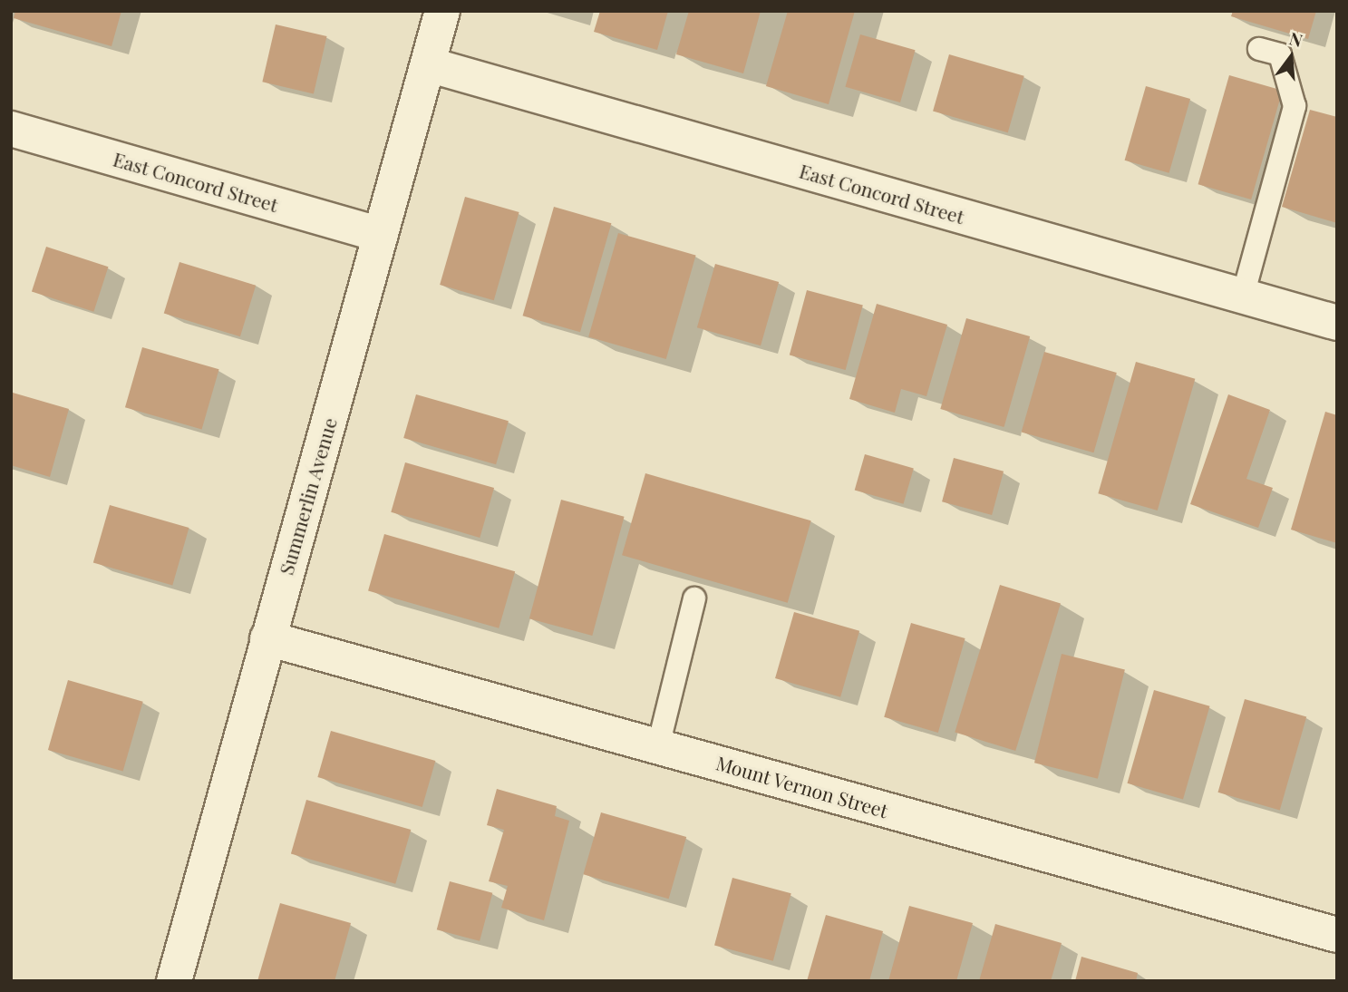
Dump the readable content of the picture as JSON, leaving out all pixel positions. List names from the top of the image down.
{
  "streets": {
    "street": ["East Concord Street", "Summerlin Avenue", "Mount Vernon Street"]
  },
  "crossings": [
    ["East Concord Street", "Summerlin Avenue"],
    ["Summerlin Avenue", "Mount Vernon Street"]
  ],
  "north": "top"
}
